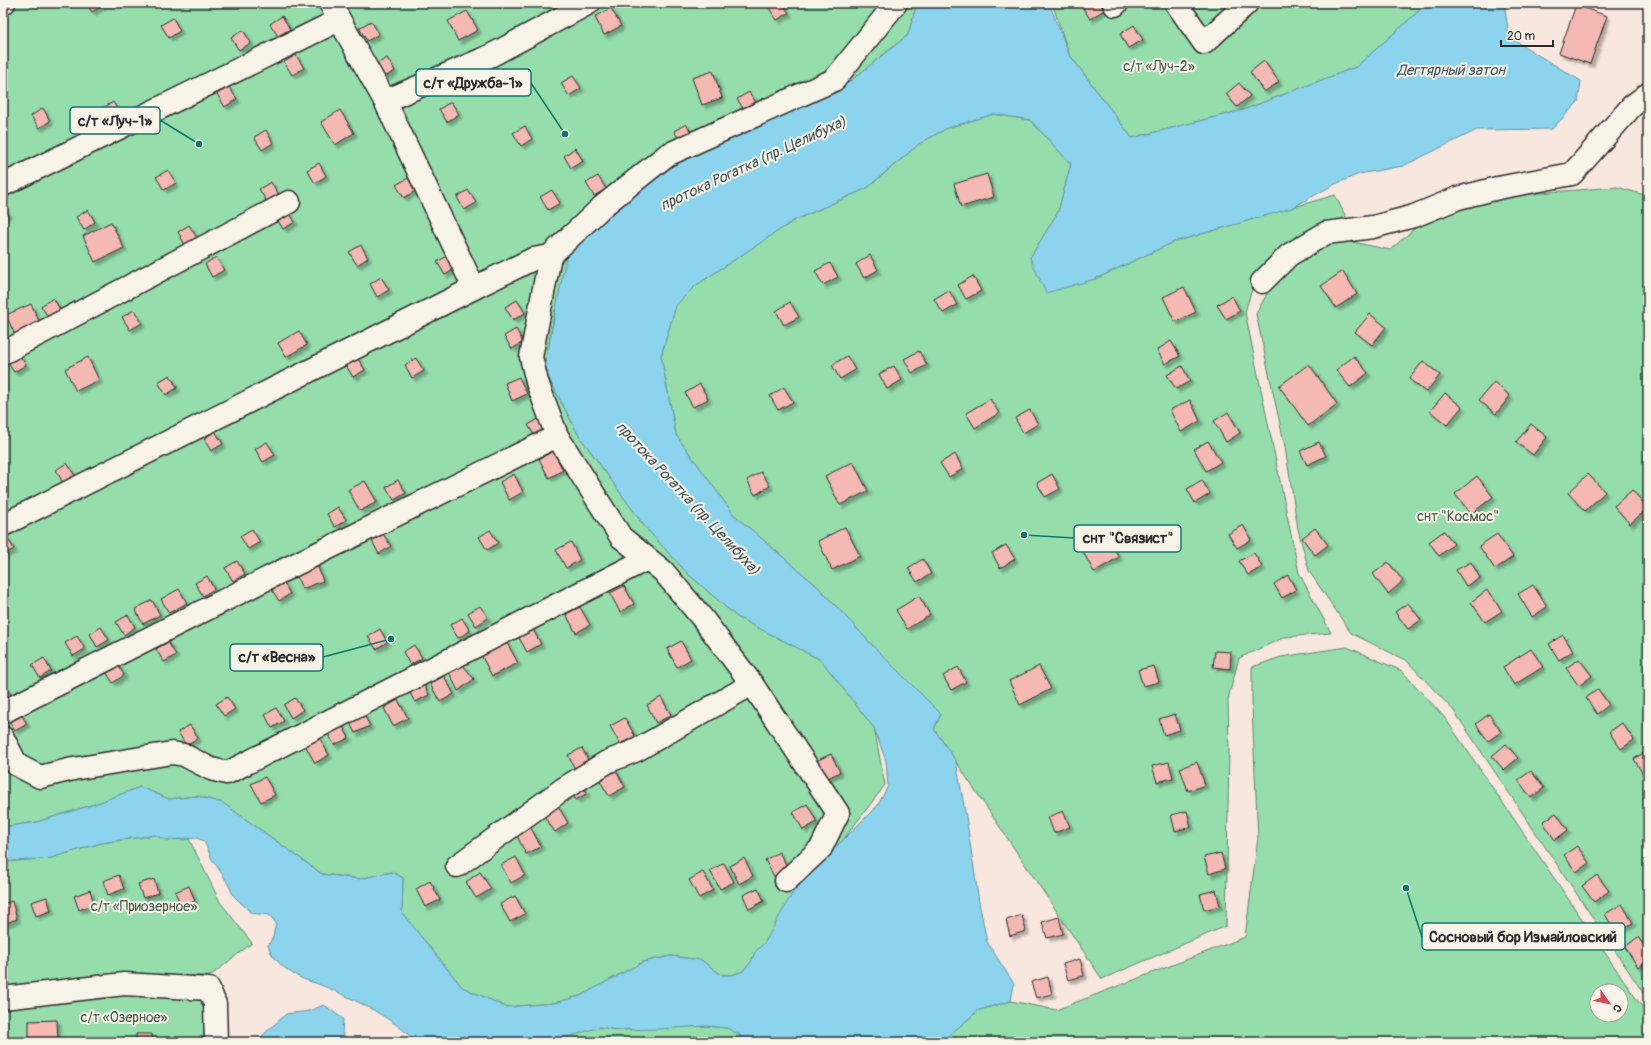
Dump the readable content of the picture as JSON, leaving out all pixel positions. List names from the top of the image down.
{
  "water": ["Дегтярный затон", "протока Рогатка (пр. Целибуха)"],
  "parks": [
    "с/т «Луч-2»",
    "снт \"Космос\"",
    "с/т «Приозерное»",
    "с/т «Озерное»"
  ],
  "places": [
    "с/т «Дружба-1»",
    "с/т «Луч-1»",
    "снт \"Связист\"",
    "с/т «Весна»",
    "Сосновый бор Измайловский"
  ],
  "scale_bar": "20 m",
  "north": "bottom right"
}
